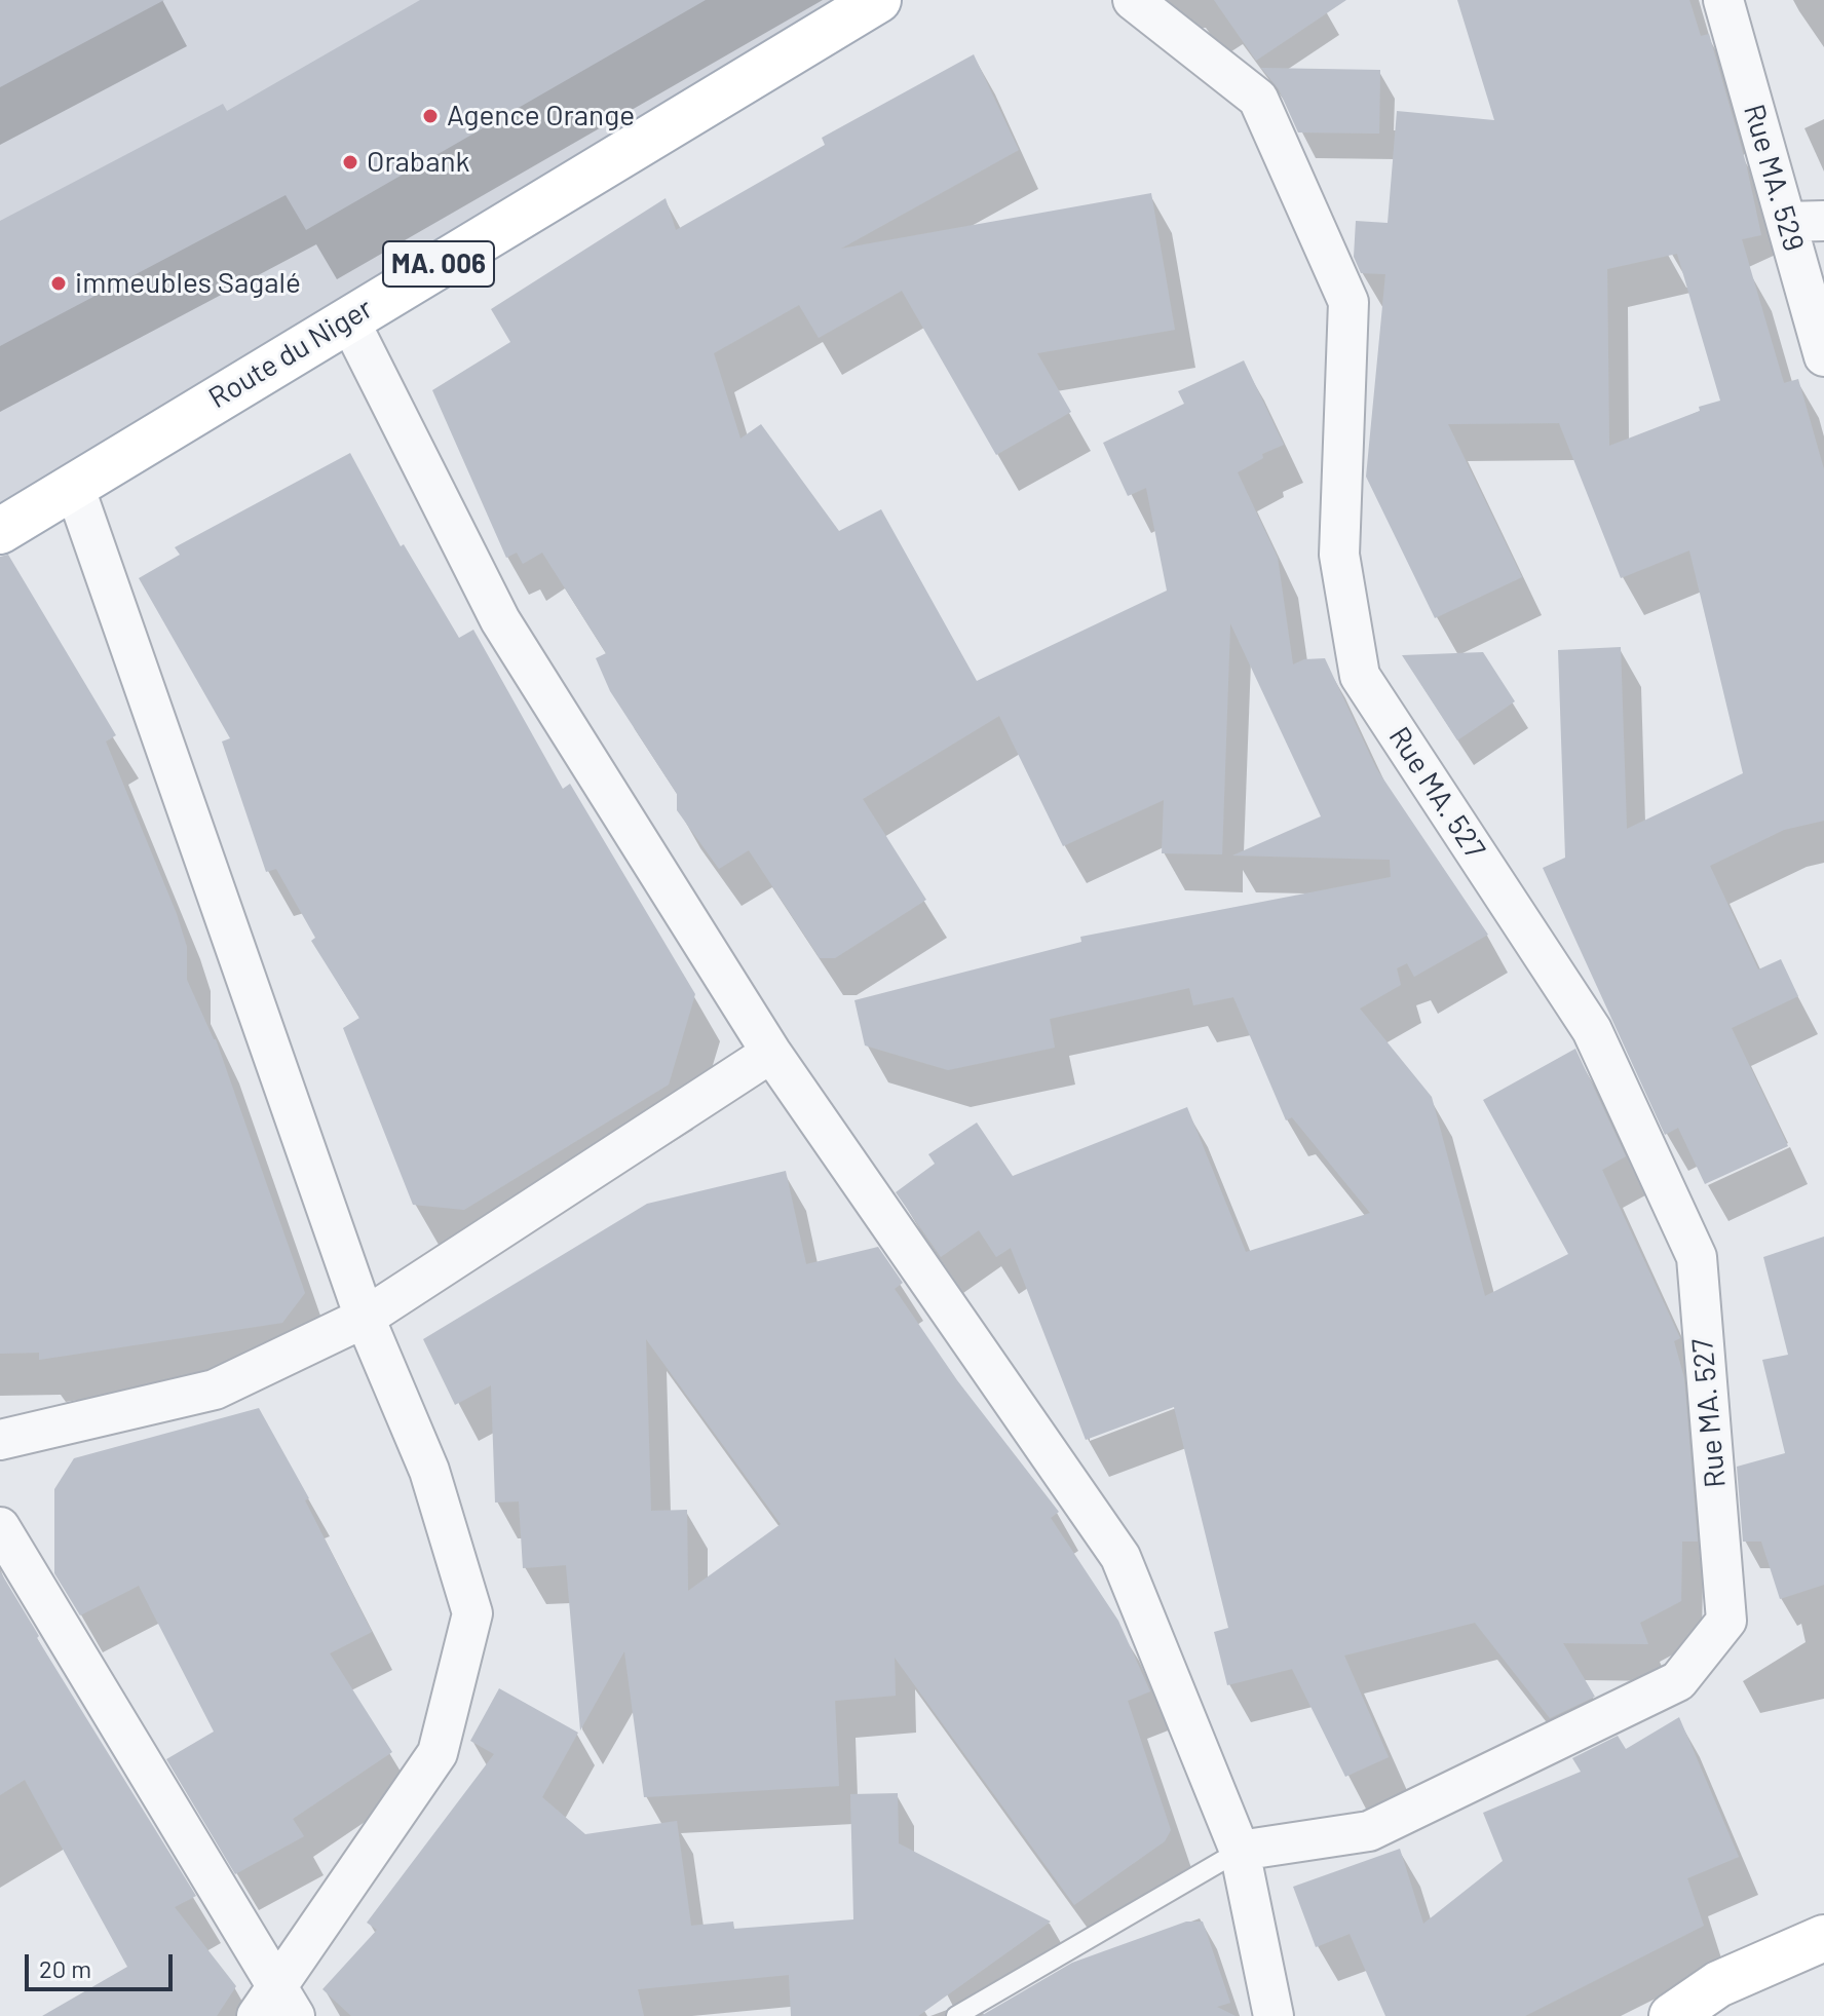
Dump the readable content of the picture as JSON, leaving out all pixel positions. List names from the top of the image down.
{
  "streets": {
    "main road": ["MA. 006", "Route du Niger"],
    "street": ["Rue MA. 529", "Rue MA. 527"]
  },
  "places": ["Agence Orange", "Orabank", "immeubles Sagalé"],
  "scale_bar": "20 m"
}
